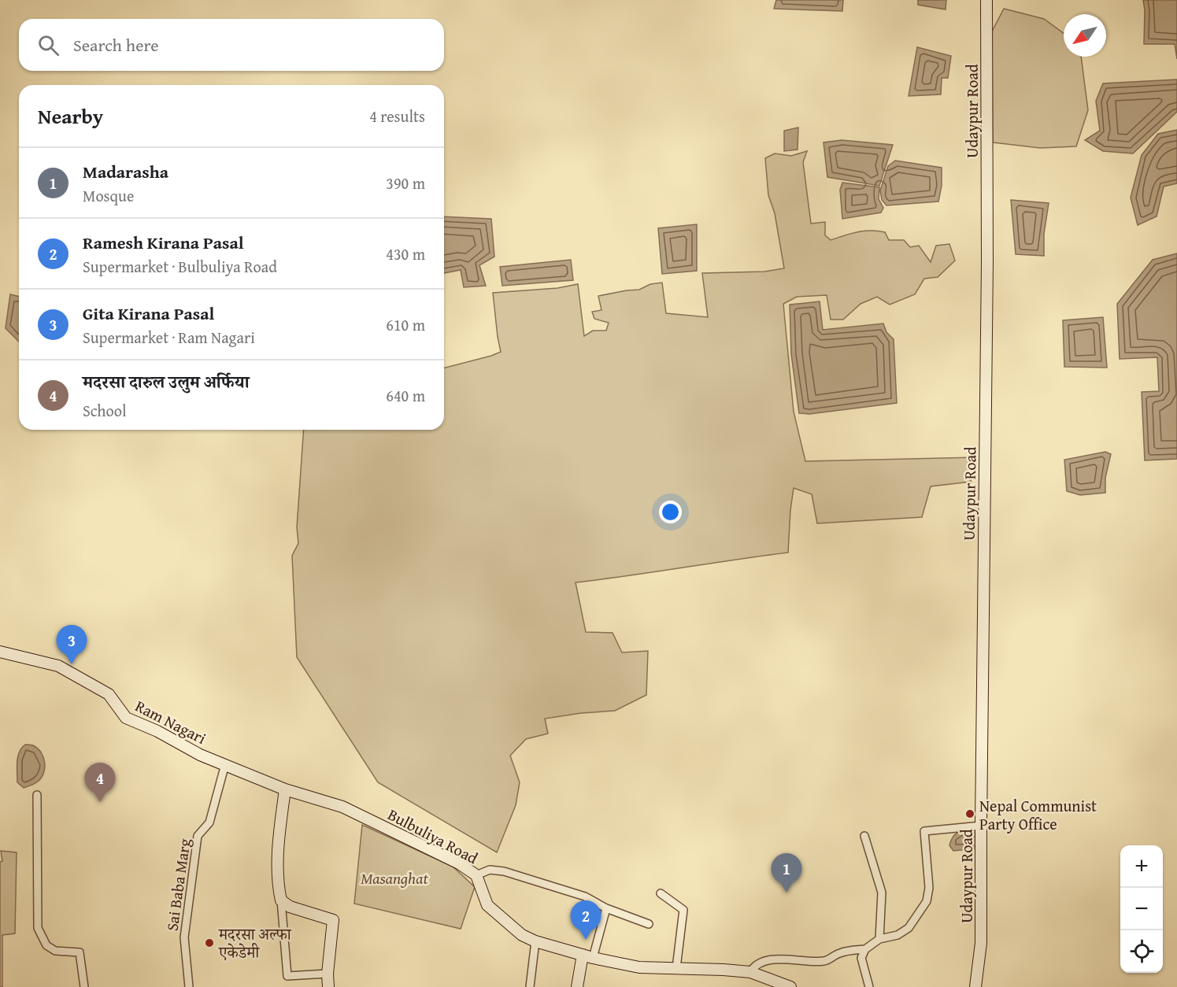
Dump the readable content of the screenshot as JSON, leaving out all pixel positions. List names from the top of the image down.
{
  "streets": {
    "main road": ["Udaypur Road", "Ram Nagari", "Bulbuliya Road"],
    "street": ["Sai Baba Marg"]
  },
  "crossings": [
    ["Ram Nagari", "Bulbuliya Road"],
    ["Ram Nagari", "Sai Baba Marg"]
  ],
  "parks": ["Masanghat"],
  "places": ["Nepal Communist Party Office", "मदरसा अल्फा एकेडेमी"],
  "north": "bottom left",
  "page": {
    "search": "Search here",
    "heading": ["Nearby", "4 results"],
    "list": [
      {
        "mark": "1",
        "name": "Madarasha",
        "note": "Mosque",
        "value": "390 m"
      },
      {
        "mark": "2",
        "name": "Ramesh Kirana Pasal",
        "note": "Supermarket · Bulbuliya Road",
        "value": "430 m"
      },
      {
        "mark": "3",
        "name": "Gita Kirana Pasal",
        "note": "Supermarket · Ram Nagari",
        "value": "610 m"
      },
      {
        "mark": "4",
        "name": "मदरसा दारुल उलुम अर्फिया",
        "note": "School",
        "value": "640 m"
      }
    ],
    "pins": [
      "3",
      "4",
      "1",
      "2"
    ],
    "map_buttons": ["+", "−"]
  }
}
